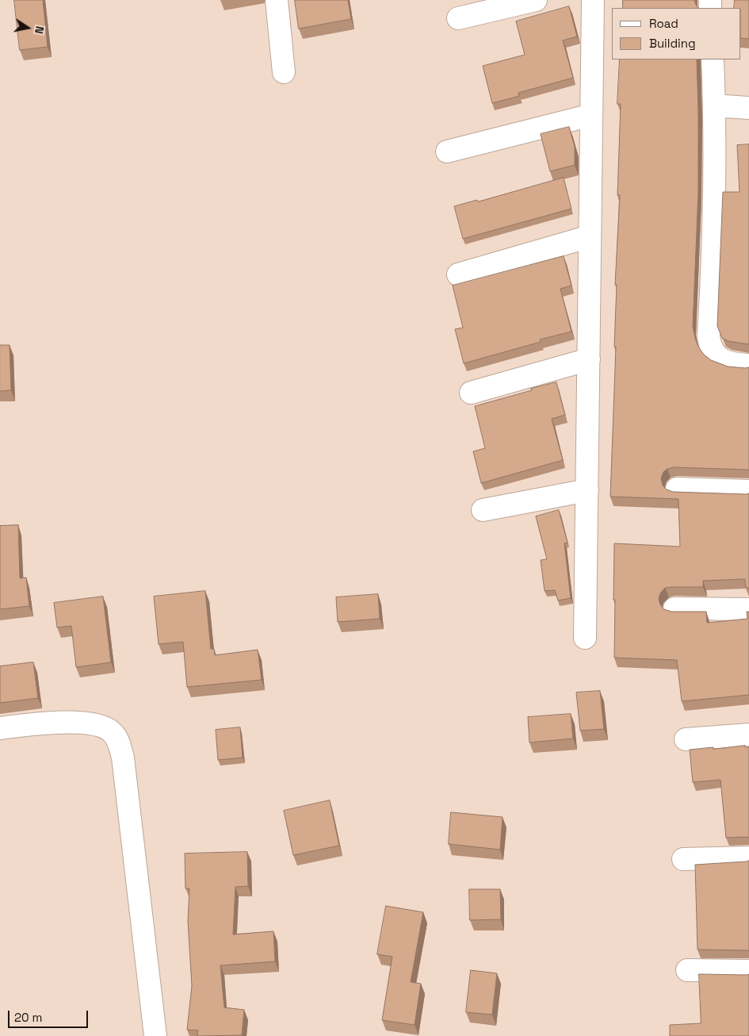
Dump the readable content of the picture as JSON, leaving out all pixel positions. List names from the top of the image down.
{
  "legend": ["Road", "Building"],
  "scale_bar": "20 m",
  "north": "right"
}
